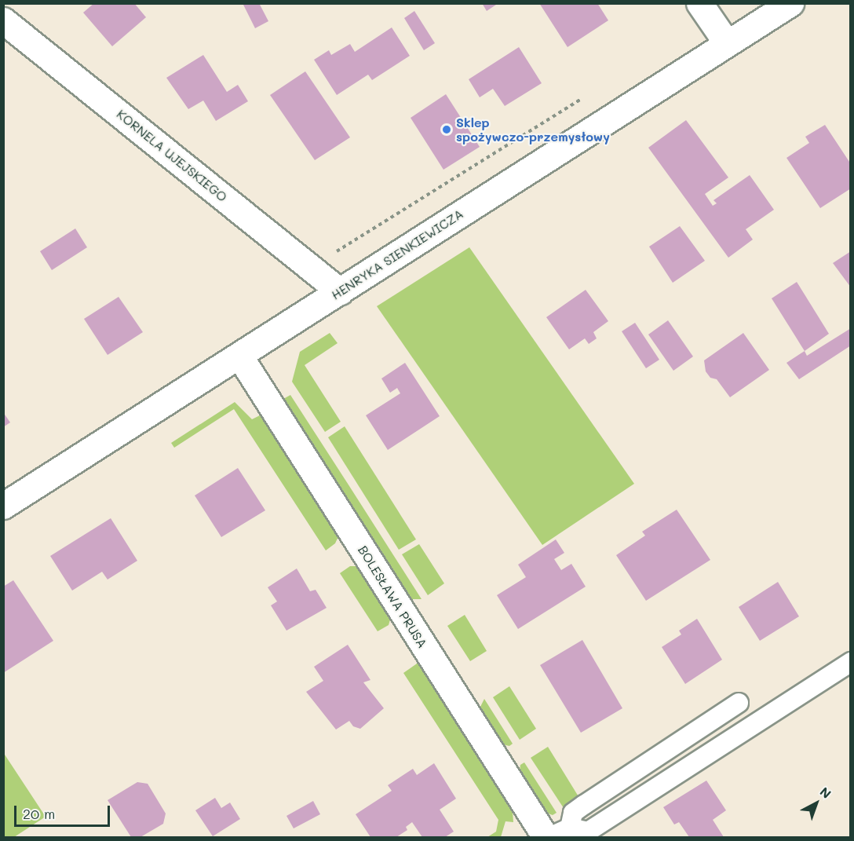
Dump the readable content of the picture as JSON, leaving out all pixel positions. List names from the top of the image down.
{
  "streets": {
    "street": ["KORNELA UJEJSKIEGO", "HENRYKA SIENKIEWICZA", "BOLESŁAWA PRUSA"]
  },
  "crossings": [
    ["KORNELA UJEJSKIEGO", "HENRYKA SIENKIEWICZA"],
    ["HENRYKA SIENKIEWICZA", "BOLESŁAWA PRUSA"]
  ],
  "places": ["Sklep spożywczo-przemysłowy"],
  "scale_bar": "20 m",
  "north": "top right"
}
